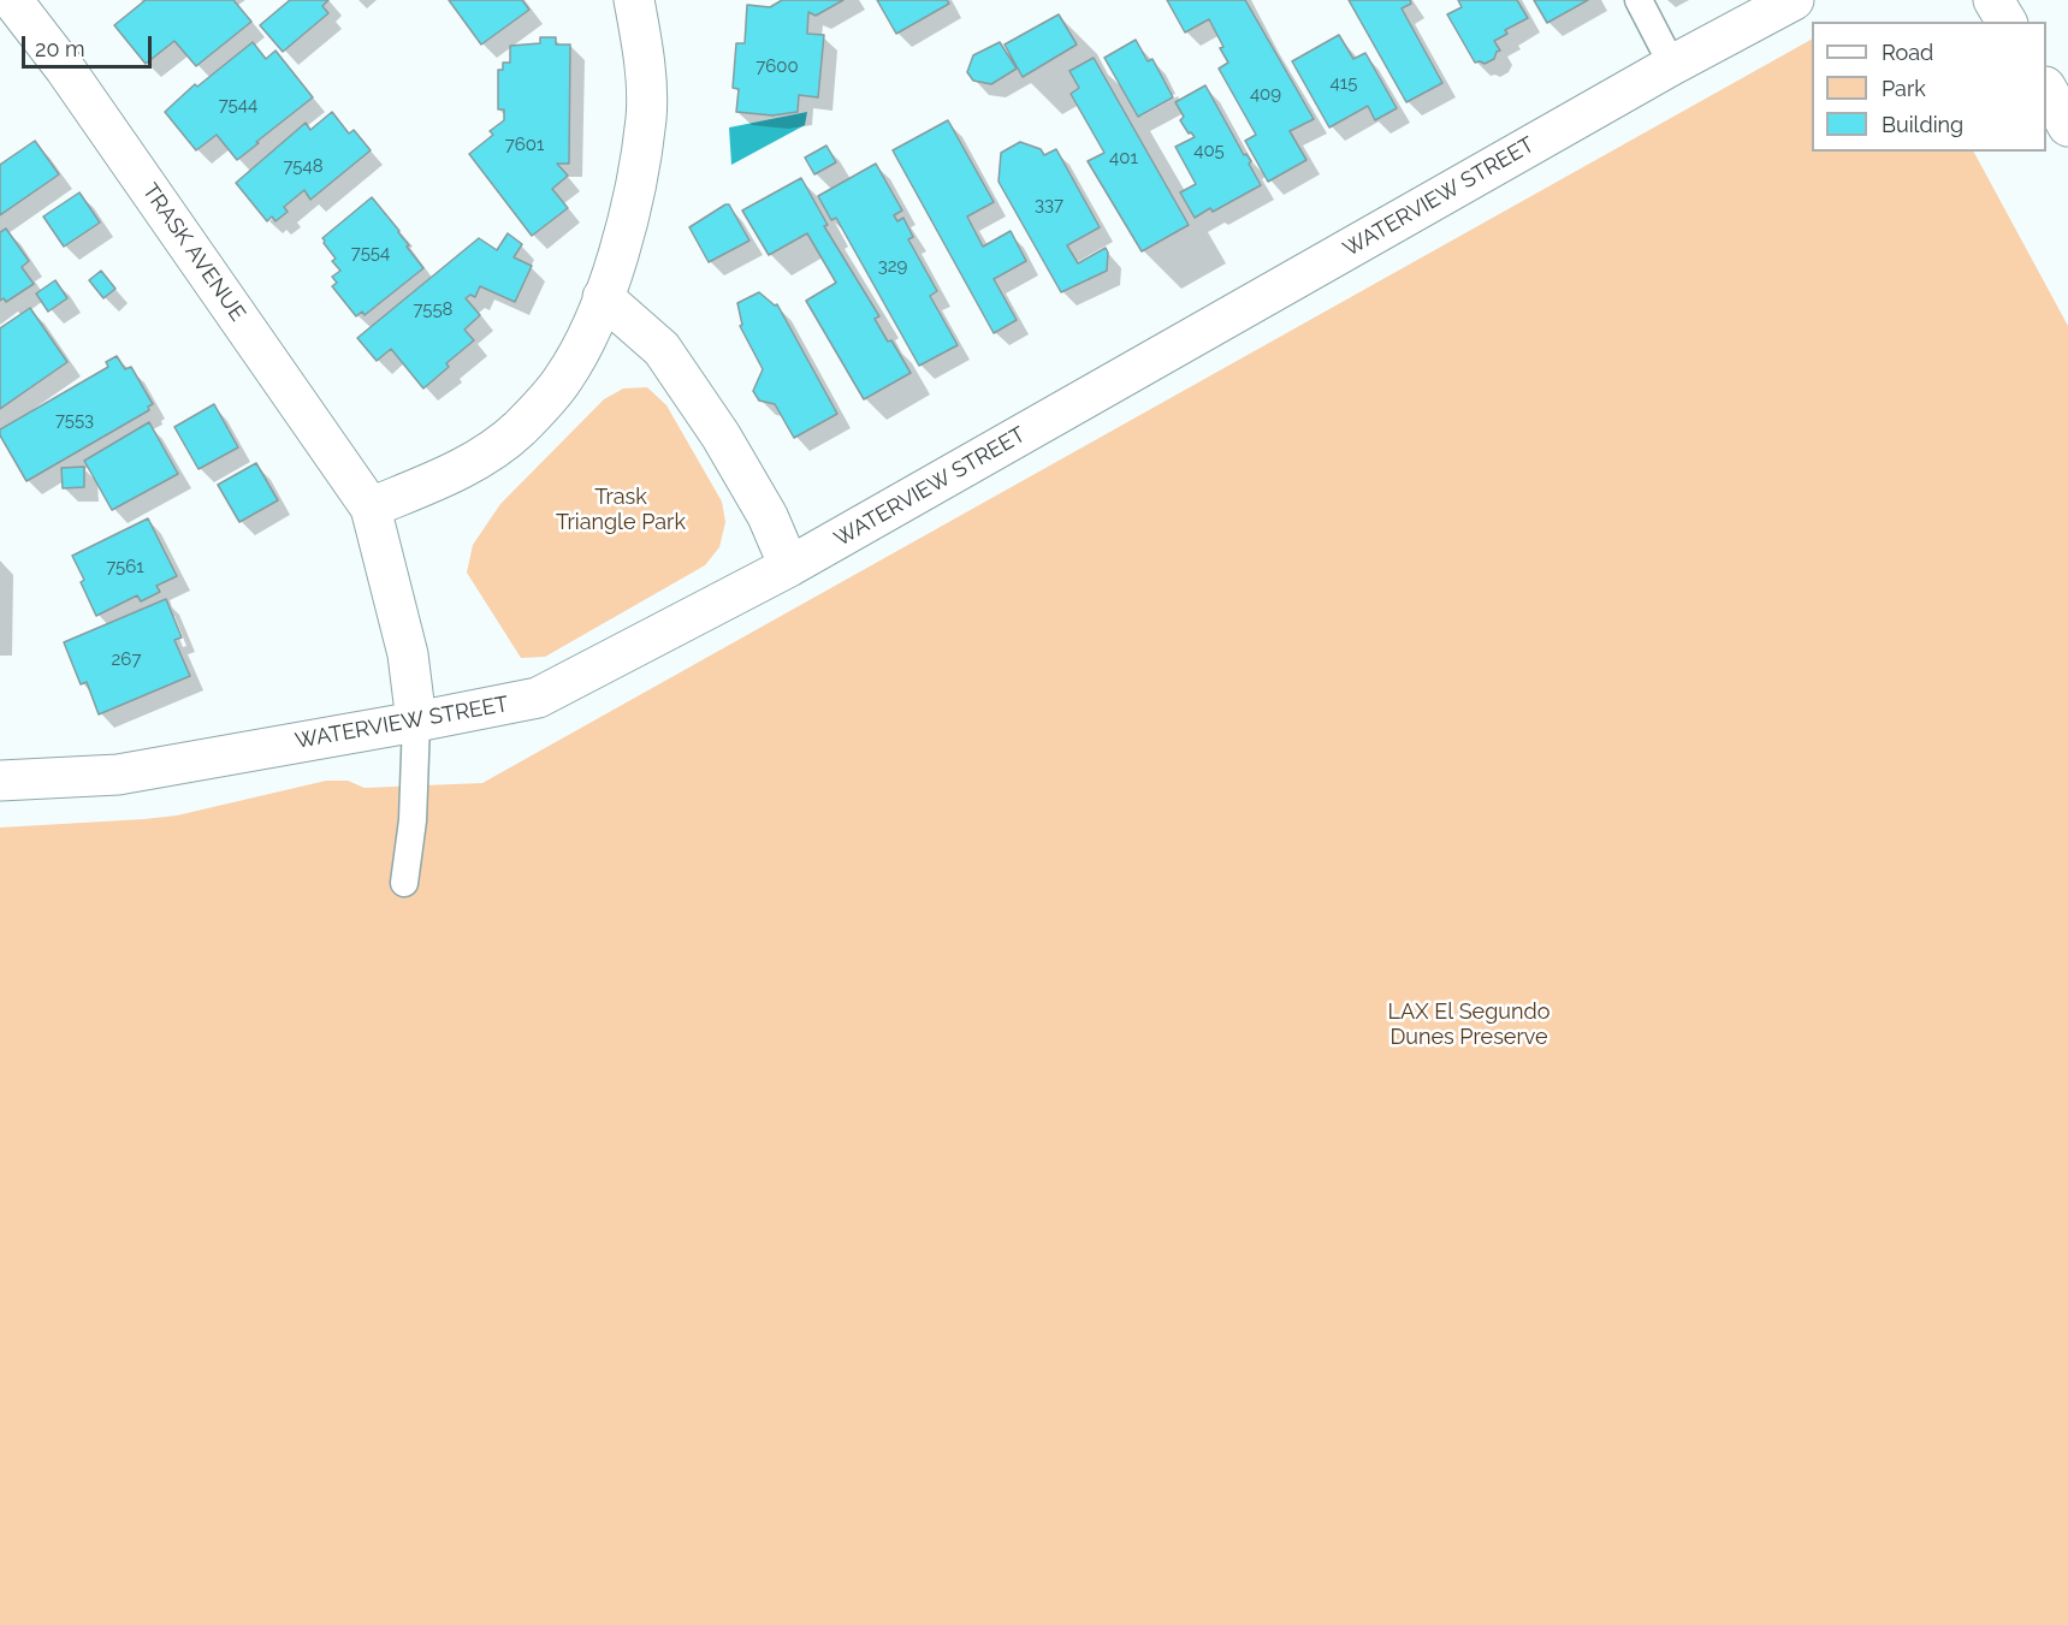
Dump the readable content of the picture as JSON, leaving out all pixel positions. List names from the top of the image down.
{
  "streets": {
    "street": ["WATERVIEW STREET", "TRASK AVENUE"]
  },
  "parks": ["Trask Triangle Park", "LAX El Segundo Dunes Preserve"],
  "house_numbers": [
    "7600",
    "415",
    "409",
    "7544",
    "7601",
    "405",
    "401",
    "7548",
    "337",
    "7554",
    "329",
    "7558",
    "7553",
    "7561",
    "267"
  ],
  "legend": ["Road", "Park", "Building"],
  "scale_bar": "20 m"
}
